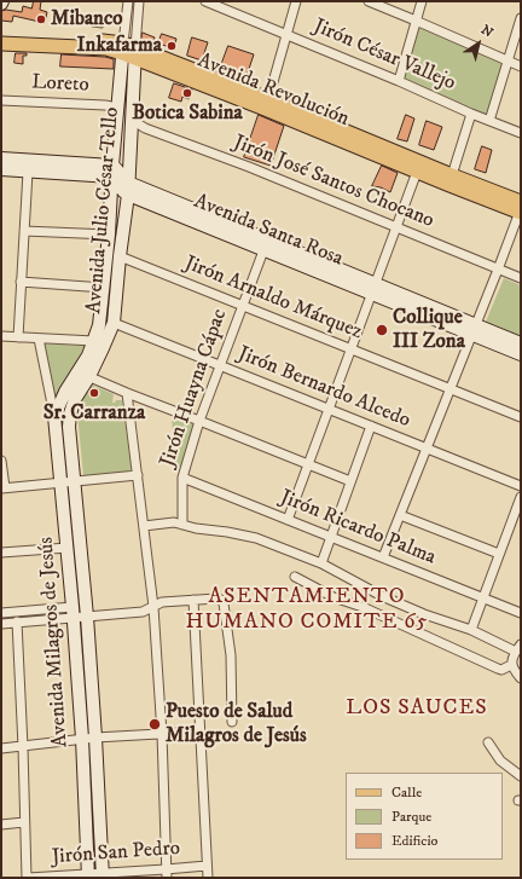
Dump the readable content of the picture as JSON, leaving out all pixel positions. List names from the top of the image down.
{
  "streets": {
    "main road": ["Avenida Revolución"],
    "street": [
      "Jirón César Vallejo",
      "Loreto",
      "Jirón José Santos Chocano",
      "Avenida Julio César Tello",
      "Avenida Santa Rosa",
      "Jirón Arnaldo Márquez",
      "Jirón Huayna Cápac",
      "Jirón Bernardo Alcedo",
      "Jirón Ricardo Palma",
      "Avenida Milagros de Jesús",
      "Jirón San Pedro"
    ]
  },
  "crossings": [
    ["Loreto", "Avenida Julio César Tello"],
    ["Avenida Revolución", "Avenida Julio César Tello"],
    ["Jirón José Santos Chocano", "Avenida Julio César Tello"],
    ["Avenida Julio César Tello", "Avenida Santa Rosa"],
    ["Avenida Julio César Tello", "Jirón Arnaldo Márquez"],
    ["Avenida Julio César Tello", "Jirón Bernardo Alcedo"],
    ["Avenida Julio César Tello", "Avenida Milagros de Jesús"],
    ["Avenida Santa Rosa", "Jirón Huayna Cápac"],
    ["Jirón Arnaldo Márquez", "Jirón Huayna Cápac"],
    ["Jirón Huayna Cápac", "Jirón Bernardo Alcedo"],
    ["Jirón Huayna Cápac", "Jirón Ricardo Palma"],
    ["Avenida Milagros de Jesús", "Jirón San Pedro"]
  ],
  "districts": ["ASENTAMIENTO HUMANO COMITE 65", "LOS SAUCES"],
  "places": [
    "Mibanco",
    "Inkafarma",
    "Botica Sabina",
    "Collique III Zona",
    "Sr. Carranza",
    "Puesto de Salud Milagros de Jesús"
  ],
  "legend": ["Calle", "Parque", "Edificio"],
  "north": "top right"
}
